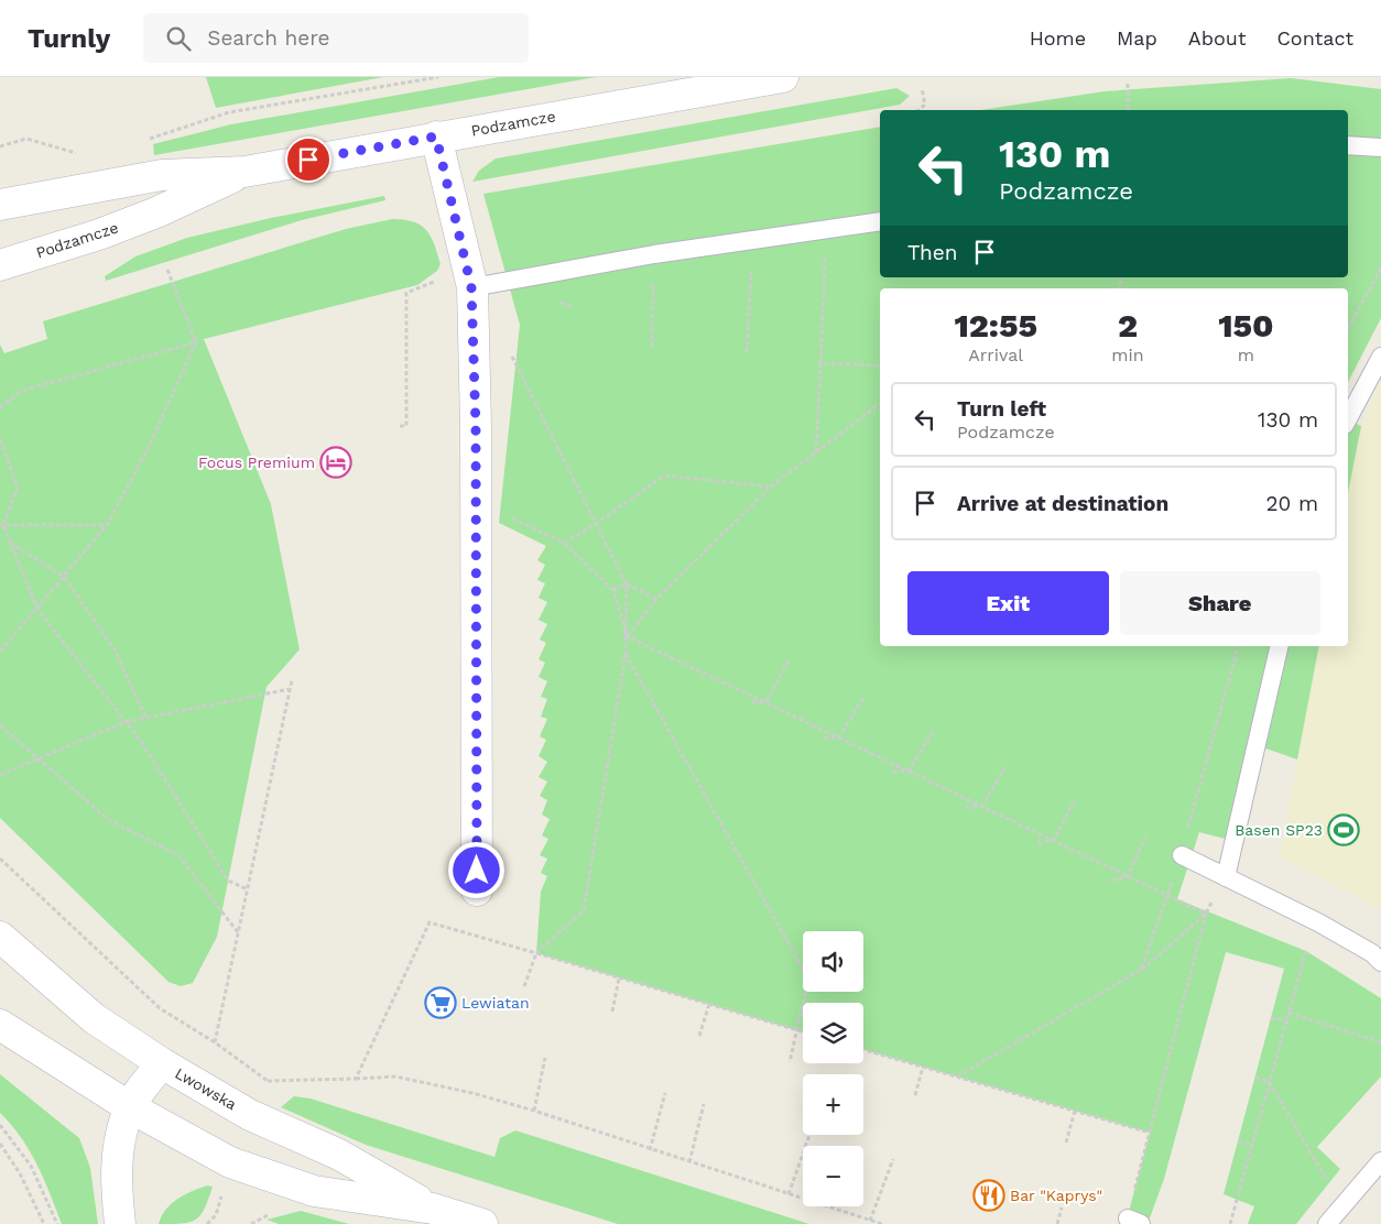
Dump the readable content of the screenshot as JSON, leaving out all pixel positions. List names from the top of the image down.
{
  "streets": {
    "street": ["Podzamcze", "Lwowska"]
  },
  "places": {
    "hotel": ["Focus Premium"],
    "sports": ["Basen SP23"],
    "supermarket": ["Lewiatan"],
    "restaurant": ["Bar \"Kaprys\""]
  },
  "page": {
    "header": "Turnly",
    "search": "Search here",
    "nav": [
      "Home",
      "Map",
      "About",
      "Contact"
    ],
    "turn": ["130 m", "Podzamcze"],
    "then": "Then",
    "eta": [
      "12:55",
      "Arrival",
      "2",
      "min",
      "150",
      "m"
    ],
    "list": [
      {
        "name": "Turn left",
        "note": "Podzamcze",
        "value": "130 m"
      },
      {
        "name": "Arrive at destination",
        "value": "20 m"
      }
    ],
    "buttons": ["Exit", "Share"],
    "map_buttons": ["+", "−"]
  }
}
